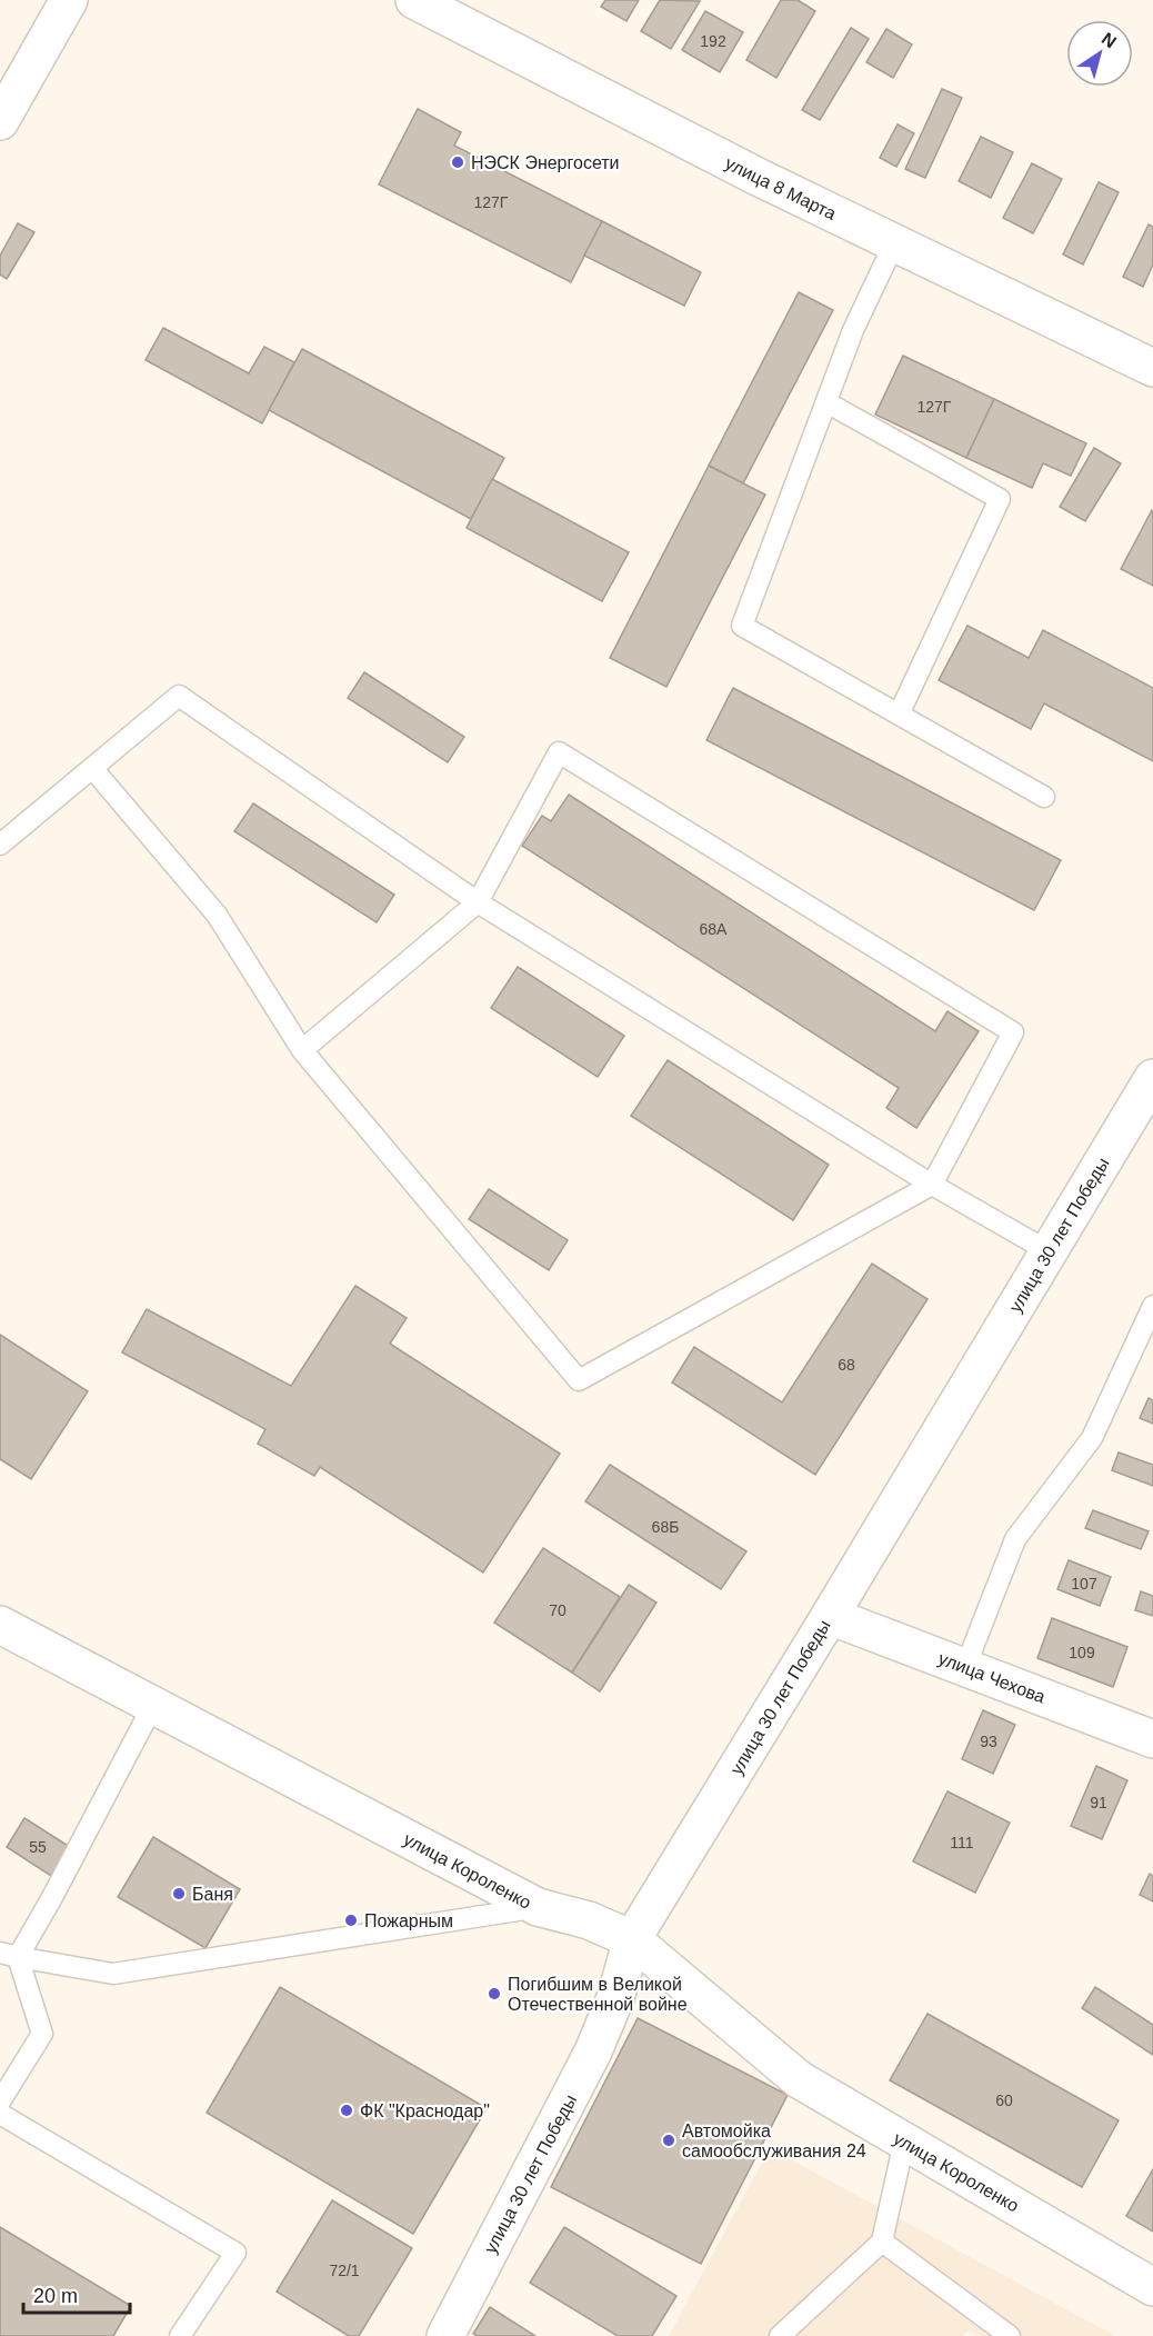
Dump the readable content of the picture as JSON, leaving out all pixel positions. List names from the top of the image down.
{
  "streets": {
    "street": [
      "улица 8 Марта",
      "улица 30 лет Победы",
      "улица Чехова",
      "улица Короленко"
    ]
  },
  "crossings": [
    ["улица 30 лет Победы", "улица Чехова"],
    ["улица 30 лет Победы", "улица Короленко"]
  ],
  "places": [
    "НЭСК Энергосети",
    "Баня",
    "Пожарным",
    "Погибшим в Великой Отечественной войне",
    "ФК \"Краснодар\"",
    "Автомойка самообслуживания 24"
  ],
  "house_numbers": [
    "192",
    "127Г",
    "127Г",
    "68А",
    "68",
    "68Б",
    "107",
    "70",
    "109",
    "93",
    "91",
    "111",
    "55",
    "60",
    "72/1"
  ],
  "scale_bar": "20 m",
  "north": "top right"
}
